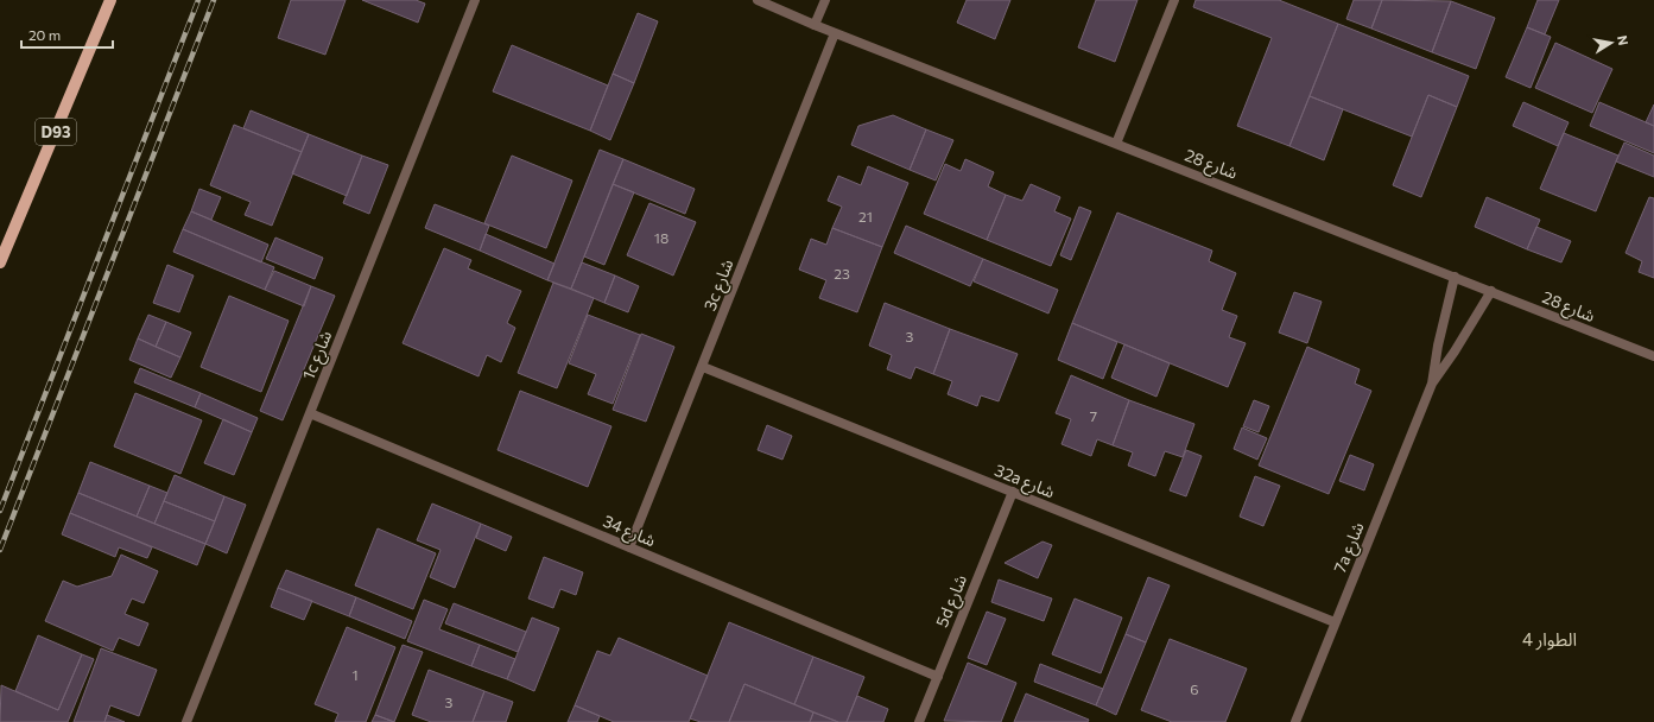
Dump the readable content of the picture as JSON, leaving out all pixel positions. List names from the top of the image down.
{
  "streets": {
    "main road": ["D93"],
    "street": [
      "شارع 28",
      "3c شارع",
      "1c شارع",
      "32a شارع",
      "شارع 34",
      "7a شارع",
      "5d شارع"
    ]
  },
  "crossings": [
    ["شارع 28", "3c شارع"],
    ["شارع 28", "7a شارع"],
    ["3c شارع", "32a شارع"],
    ["3c شارع", "شارع 34"],
    ["1c شارع", "شارع 34"],
    ["32a شارع", "7a شارع"],
    ["32a شارع", "5d شارع"],
    ["شارع 34", "5d شارع"]
  ],
  "districts": ["الطوار 4"],
  "house_numbers": [
    "21",
    "18",
    "23",
    "3",
    "7",
    "1",
    "6",
    "3"
  ],
  "scale_bar": "20 m",
  "north": "right"
}
